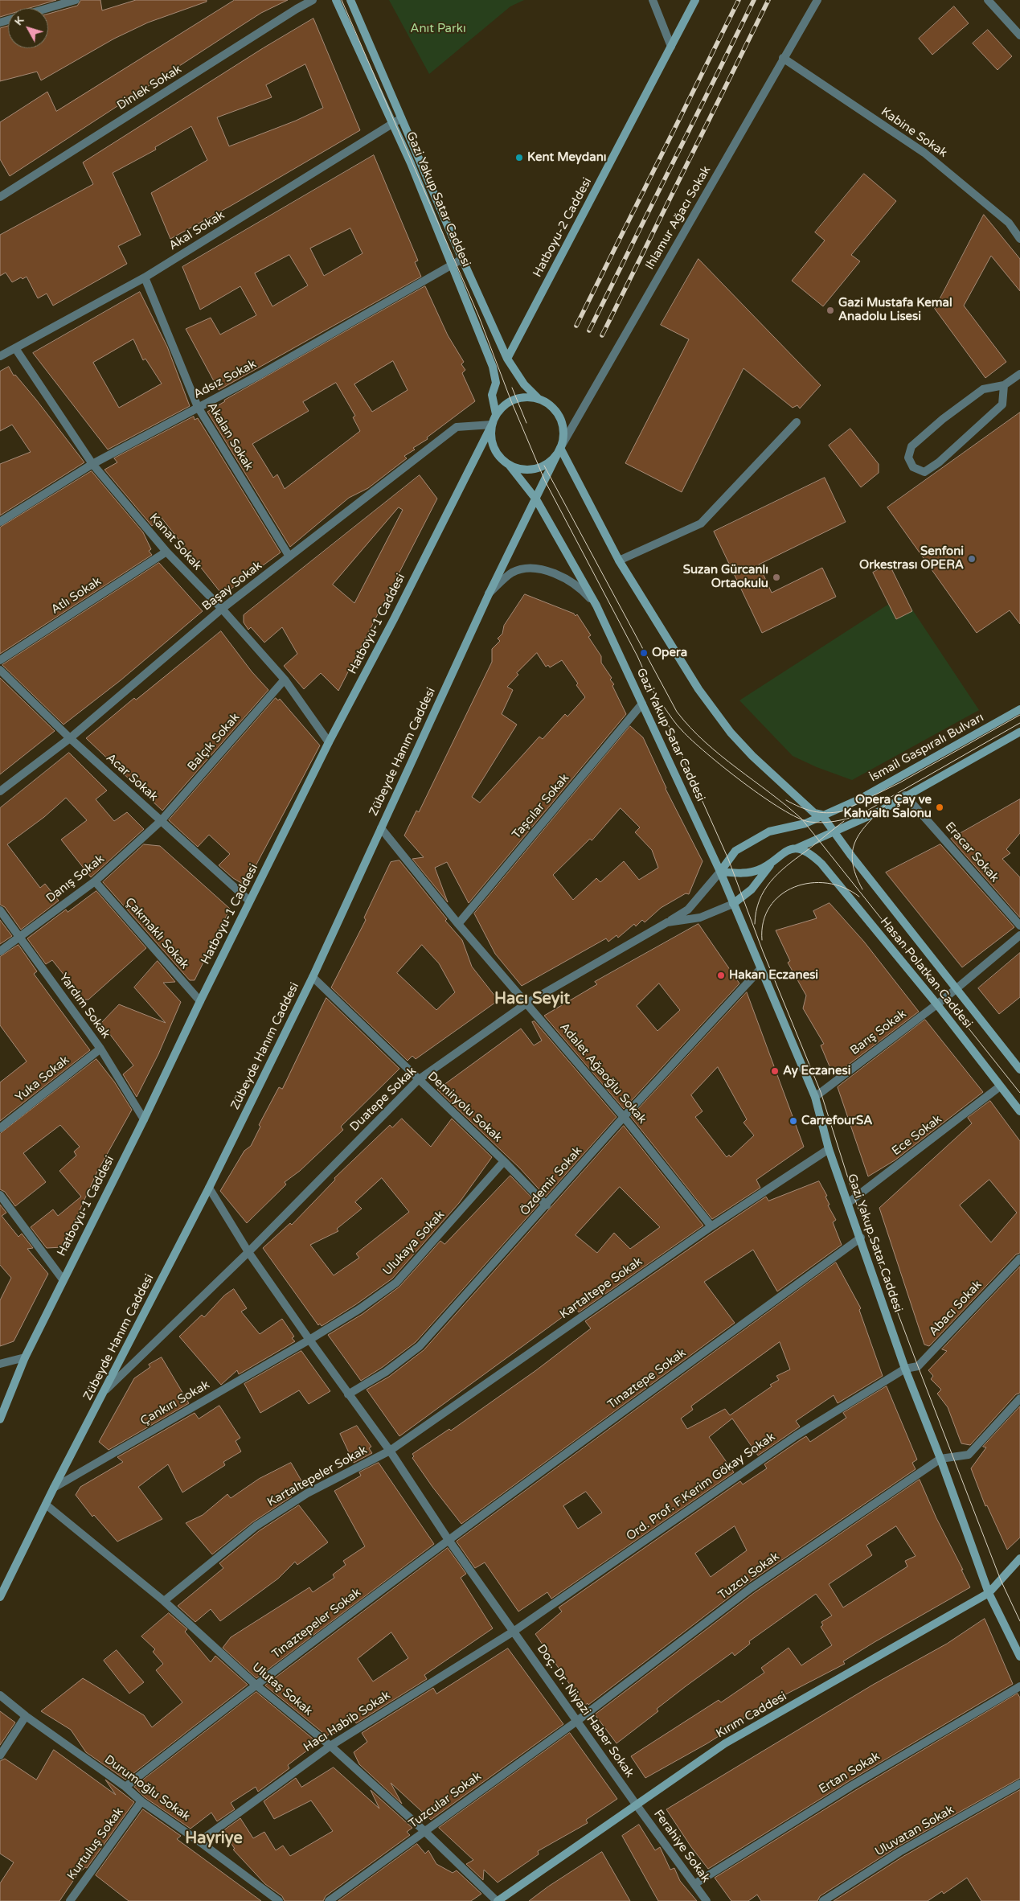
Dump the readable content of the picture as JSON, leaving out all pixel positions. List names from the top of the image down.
{
  "streets": {
    "main road": [
      "Gazi Yakup Satar Caddesi",
      "Hatboyu-2 Caddesi",
      "Hatboyu-1 Caddesi",
      "İsmail Gaspıralı Bulvarı",
      "Zübeyde Hanım Caddesi",
      "Hasan Polatkan Caddesi",
      "Kırım Caddesi"
    ],
    "street": [
      "Dinlek Sokak",
      "Kabine Sokak",
      "Ihlamur Ağacı Sokak",
      "Akal Sokak",
      "Adsız Sokak",
      "Akalan Sokak",
      "Kanat Sokak",
      "Başay Sokak",
      "Atlı Sokak",
      "Balçık Sokak",
      "Acar Sokak",
      "Taşcılar Sokak",
      "Eracar Sokak",
      "Danış Sokak",
      "Çakmaklı Sokak",
      "Yardım Sokak",
      "Barış Sokak",
      "Adalet Ağaoğlu Sokak",
      "Yuka Sokak",
      "Duatepe Sokak",
      "Demiryolu Sokak",
      "Ece Sokak",
      "Özdemir Sokak",
      "Ulukaya Sokak",
      "Kartaltepe Sokak",
      "Abacı Sokak",
      "Tınaztepe Sokak",
      "Çankırı Sokak",
      "Kartaltepeler Sokak",
      "Ord. Prof. F.Kerim Gökay Sokak",
      "Tuzcu Sokak",
      "Tınaztepeler Sokak",
      "Ulutaş Sokak",
      "Doç. Dr. Niyazi Haber Sokak",
      "Hacı Habib Sokak",
      "Ertan Sokak",
      "Durumoğlu Sokak",
      "Tuzcular Sokak",
      "Uluvatan Sokak",
      "Kurtuluş Sokak",
      "Ferahiye Sokak"
    ]
  },
  "crossings": [
    ["Kabine Sokak", "Ihlamur Ağacı Sokak"],
    ["Gazi Yakup Satar Caddesi", "Ihlamur Ağacı Sokak"],
    ["Gazi Yakup Satar Caddesi", "Hatboyu-2 Caddesi"],
    ["Gazi Yakup Satar Caddesi", "Akal Sokak"],
    ["Gazi Yakup Satar Caddesi", "Adsız Sokak"],
    ["Gazi Yakup Satar Caddesi", "Başay Sokak"],
    ["Gazi Yakup Satar Caddesi", "Hatboyu-1 Caddesi"],
    ["Gazi Yakup Satar Caddesi", "İsmail Gaspıralı Bulvarı"],
    ["Gazi Yakup Satar Caddesi", "Zübeyde Hanım Caddesi"],
    ["Gazi Yakup Satar Caddesi", "Taşcılar Sokak"],
    ["Gazi Yakup Satar Caddesi", "Barış Sokak"],
    ["Gazi Yakup Satar Caddesi", "Duatepe Sokak"],
    ["Gazi Yakup Satar Caddesi", "Ece Sokak"],
    ["Gazi Yakup Satar Caddesi", "Özdemir Sokak"],
    ["Gazi Yakup Satar Caddesi", "Kartaltepe Sokak"],
    ["Gazi Yakup Satar Caddesi", "Abacı Sokak"],
    ["Gazi Yakup Satar Caddesi", "Tınaztepe Sokak"],
    ["Gazi Yakup Satar Caddesi", "Ord. Prof. F.Kerim Gökay Sokak"],
    ["Gazi Yakup Satar Caddesi", "Tuzcu Sokak"],
    ["Gazi Yakup Satar Caddesi", "Kırım Caddesi"],
    ["Ihlamur Ağacı Sokak", "Başay Sokak"],
    ["Ihlamur Ağacı Sokak", "Hatboyu-1 Caddesi"],
    ["Ihlamur Ağacı Sokak", "Zübeyde Hanım Caddesi"],
    ["Akal Sokak", "Akalan Sokak"],
    ["Akal Sokak", "Kanat Sokak"],
    ["Adsız Sokak", "Akalan Sokak"],
    ["Adsız Sokak", "Kanat Sokak"],
    ["Akalan Sokak", "Başay Sokak"],
    ["Kanat Sokak", "Başay Sokak"],
    ["Kanat Sokak", "Atlı Sokak"],
    ["Kanat Sokak", "Hatboyu-1 Caddesi"],
    ["Kanat Sokak", "Balçık Sokak"],
    ["Başay Sokak", "Hatboyu-1 Caddesi"],
    ["Başay Sokak", "Zübeyde Hanım Caddesi"],
    ["Başay Sokak", "Acar Sokak"],
    ["Hatboyu-1 Caddesi", "Zübeyde Hanım Caddesi"],
    ["Hatboyu-1 Caddesi", "Acar Sokak"],
    ["Hatboyu-1 Caddesi", "Çakmaklı Sokak"],
    ["Hatboyu-1 Caddesi", "Yardım Sokak"],
    ["Balçık Sokak", "Acar Sokak"],
    ["Balçık Sokak", "Danış Sokak"],
    ["Zübeyde Hanım Caddesi", "Adalet Ağaoğlu Sokak"],
    ["Zübeyde Hanım Caddesi", "Duatepe Sokak"],
    ["Zübeyde Hanım Caddesi", "Demiryolu Sokak"],
    ["Zübeyde Hanım Caddesi", "Çankırı Sokak"],
    ["Zübeyde Hanım Caddesi", "Ulutaş Sokak"],
    ["Zübeyde Hanım Caddesi", "Doç. Dr. Niyazi Haber Sokak"],
    ["Acar Sokak", "Danış Sokak"],
    ["Taşcılar Sokak", "Adalet Ağaoğlu Sokak"],
    ["Danış Sokak", "Çakmaklı Sokak"],
    ["Danış Sokak", "Yardım Sokak"],
    ["Hasan Polatkan Caddesi", "Barış Sokak"],
    ["Hasan Polatkan Caddesi", "Ece Sokak"],
    ["Yardım Sokak", "Yuka Sokak"],
    ["Adalet Ağaoğlu Sokak", "Duatepe Sokak"],
    ["Adalet Ağaoğlu Sokak", "Özdemir Sokak"],
    ["Adalet Ağaoğlu Sokak", "Kartaltepe Sokak"],
    ["Duatepe Sokak", "Demiryolu Sokak"],
    ["Duatepe Sokak", "Doç. Dr. Niyazi Haber Sokak"],
    ["Demiryolu Sokak", "Özdemir Sokak"],
    ["Demiryolu Sokak", "Ulukaya Sokak"],
    ["Özdemir Sokak", "Doç. Dr. Niyazi Haber Sokak"],
    ["Ulukaya Sokak", "Çankırı Sokak"],
    ["Ulukaya Sokak", "Doç. Dr. Niyazi Haber Sokak"],
    ["Kartaltepe Sokak", "Kartaltepeler Sokak"],
    ["Kartaltepe Sokak", "Doç. Dr. Niyazi Haber Sokak"],
    ["Abacı Sokak", "Ord. Prof. F.Kerim Gökay Sokak"],
    ["Tınaztepe Sokak", "Tınaztepeler Sokak"],
    ["Tınaztepe Sokak", "Doç. Dr. Niyazi Haber Sokak"],
    ["Çankırı Sokak", "Doç. Dr. Niyazi Haber Sokak"],
    ["Kartaltepeler Sokak", "Ulutaş Sokak"],
    ["Kartaltepeler Sokak", "Doç. Dr. Niyazi Haber Sokak"],
    ["Ord. Prof. F.Kerim Gökay Sokak", "Doç. Dr. Niyazi Haber Sokak"],
    ["Ord. Prof. F.Kerim Gökay Sokak", "Hacı Habib Sokak"],
    ["Tuzcu Sokak", "Doç. Dr. Niyazi Haber Sokak"],
    ["Tuzcu Sokak", "Tuzcular Sokak"],
    ["Tınaztepeler Sokak", "Ulutaş Sokak"],
    ["Tınaztepeler Sokak", "Doç. Dr. Niyazi Haber Sokak"],
    ["Tınaztepeler Sokak", "Durumoğlu Sokak"],
    ["Ulutaş Sokak", "Kırım Caddesi"],
    ["Ulutaş Sokak", "Hacı Habib Sokak"],
    ["Ulutaş Sokak", "Tuzcular Sokak"],
    ["Doç. Dr. Niyazi Haber Sokak", "Kırım Caddesi"],
    ["Doç. Dr. Niyazi Haber Sokak", "Hacı Habib Sokak"],
    ["Doç. Dr. Niyazi Haber Sokak", "Tuzcular Sokak"],
    ["Doç. Dr. Niyazi Haber Sokak", "Ferahiye Sokak"],
    ["Kırım Caddesi", "Ferahiye Sokak"],
    ["Hacı Habib Sokak", "Durumoğlu Sokak"],
    ["Ertan Sokak", "Ferahiye Sokak"],
    ["Durumoğlu Sokak", "Kurtuluş Sokak"]
  ],
  "districts": ["Hacı Seyit", "Hayriye"],
  "parks": ["Anıt Parkı"],
  "places": [
    "Kent Meydanı",
    "Gazi Mustafa Kemal Anadolu Lisesi",
    "Senfoni Orkestrası OPERA",
    "Suzan Gürcanlı Ortaokulu",
    "Opera",
    "Opera Çay ve Kahvaltı Salonu",
    "Hakan Eczanesi",
    "Ay Eczanesi",
    "CarrefourSA"
  ],
  "north": "top left"
}
